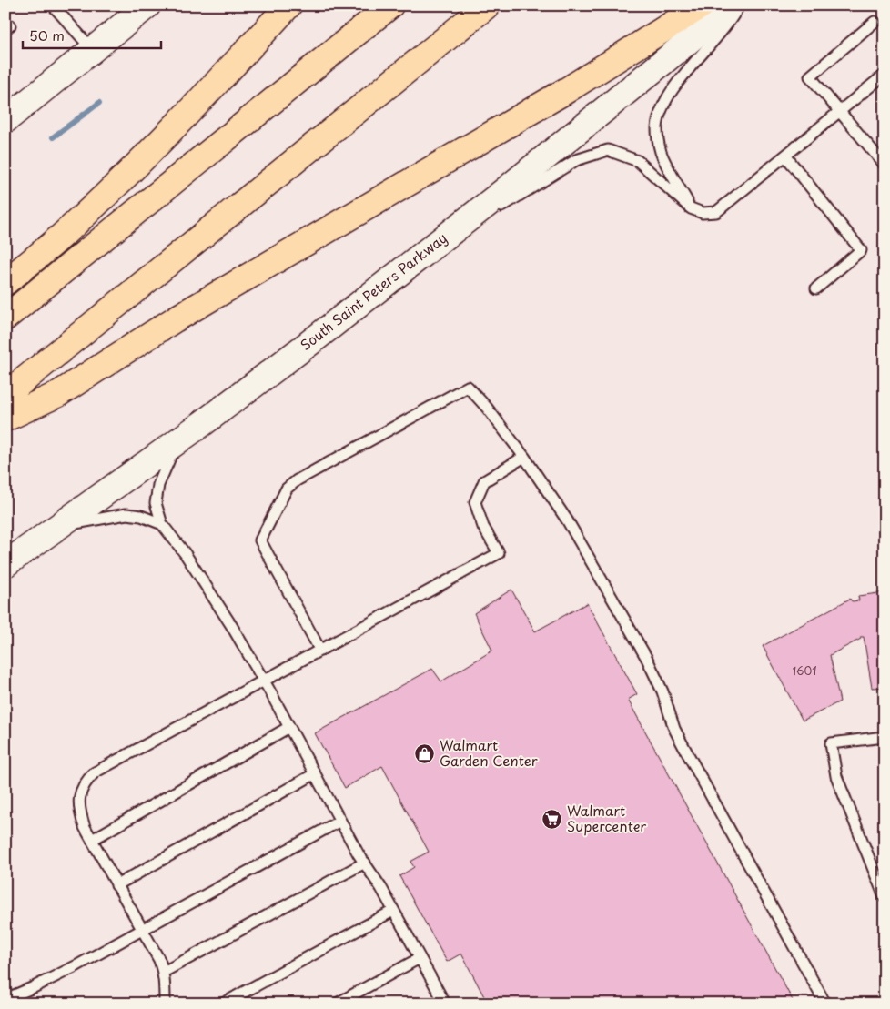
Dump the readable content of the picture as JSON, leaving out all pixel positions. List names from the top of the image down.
{
  "streets": {
    "main road": ["South Saint Peters Parkway"]
  },
  "places": {
    "shop": ["Walmart Garden Center"],
    "supermarket": ["Walmart Supercenter"]
  },
  "house_numbers": ["1601"],
  "scale_bar": "50 m"
}
